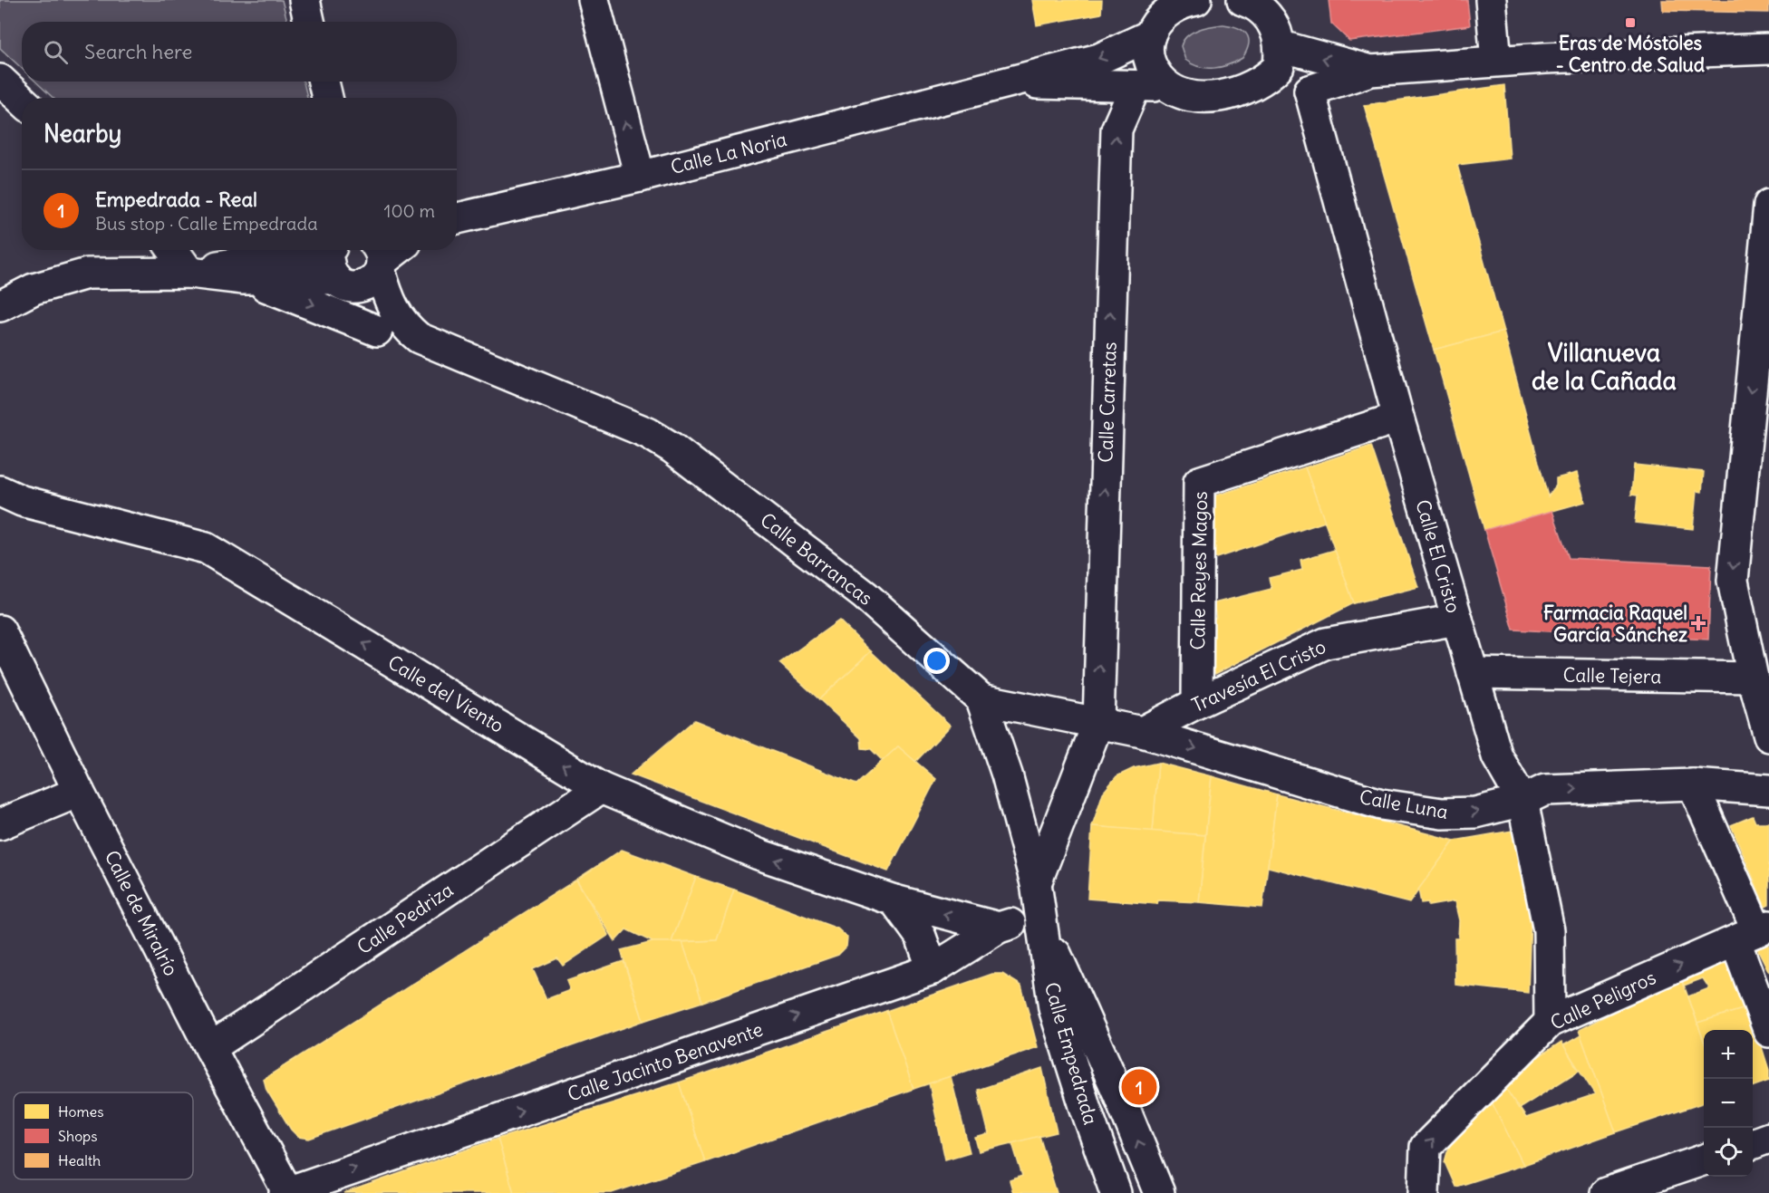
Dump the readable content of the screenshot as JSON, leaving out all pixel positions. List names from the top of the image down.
{
  "streets": {
    "street": [
      "Calle La Noria",
      "Calle Carretas",
      "Calle El Cristo",
      "Calle Barrancas",
      "Calle Reyes Magos",
      "Travesía El Cristo",
      "Calle Tejera",
      "Calle del Viento",
      "Calle Luna",
      "Calle de Miralrío",
      "Calle Pedriza",
      "Calle Peligros",
      "Calle Empedrada",
      "Calle Jacinto Benavente"
    ]
  },
  "crossings": [
    ["Calle La Noria", "Calle Carretas"],
    ["Calle El Cristo", "Calle Reyes Magos"],
    ["Calle El Cristo", "Travesía El Cristo"],
    ["Calle El Cristo", "Calle Tejera"],
    ["Calle El Cristo", "Calle Luna"],
    ["Calle El Cristo", "Calle Peligros"],
    ["Calle Barrancas", "Calle Empedrada"],
    ["Calle Barrancas", "Calle Jacinto Benavente"],
    ["Calle Reyes Magos", "Travesía El Cristo"],
    ["Travesía El Cristo", "Calle Luna"],
    ["Calle del Viento", "Calle Pedriza"],
    ["Calle del Viento", "Calle Jacinto Benavente"],
    ["Calle de Miralrío", "Calle Pedriza"],
    ["Calle de Miralrío", "Calle Jacinto Benavente"],
    ["Calle Empedrada", "Calle Jacinto Benavente"]
  ],
  "one_way": [
    "Calle Carretas",
    "Calle del Viento",
    "Calle Luna",
    "Calle Peligros",
    "Calle Jacinto Benavente"
  ],
  "districts": ["Villanueva de la Cañada"],
  "places": {
    "transit": ["Eras de Móstoles - Centro de Salud"],
    "health": ["Farmacia Raquel García Sánchez"]
  },
  "legend": ["Homes", "Shops", "Health"],
  "page": {
    "search": "Search here",
    "heading": "Nearby",
    "list": [
      {
        "mark": "1",
        "name": "Empedrada - Real",
        "note": "Bus stop · Calle Empedrada",
        "value": "100 m"
      }
    ],
    "map_buttons": ["+", "−"],
    "pins": "1"
  }
}
